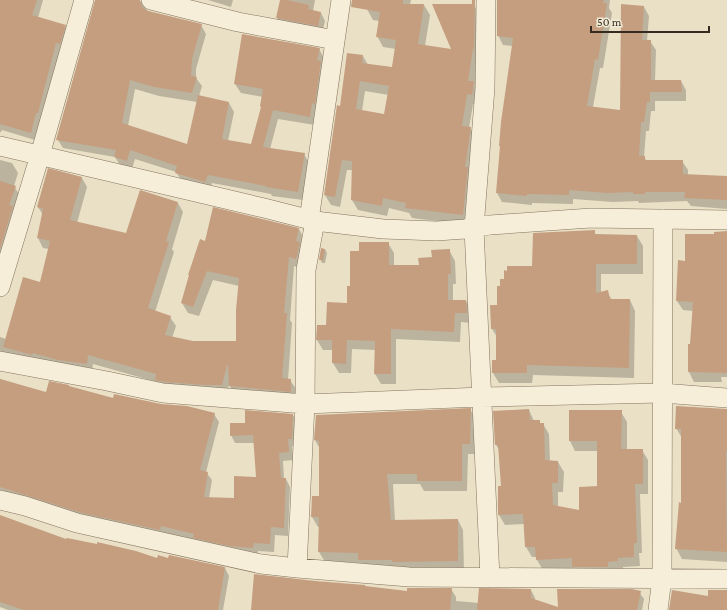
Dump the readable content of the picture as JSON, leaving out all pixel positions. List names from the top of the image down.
{
  "scale_bar": "50 m"
}
